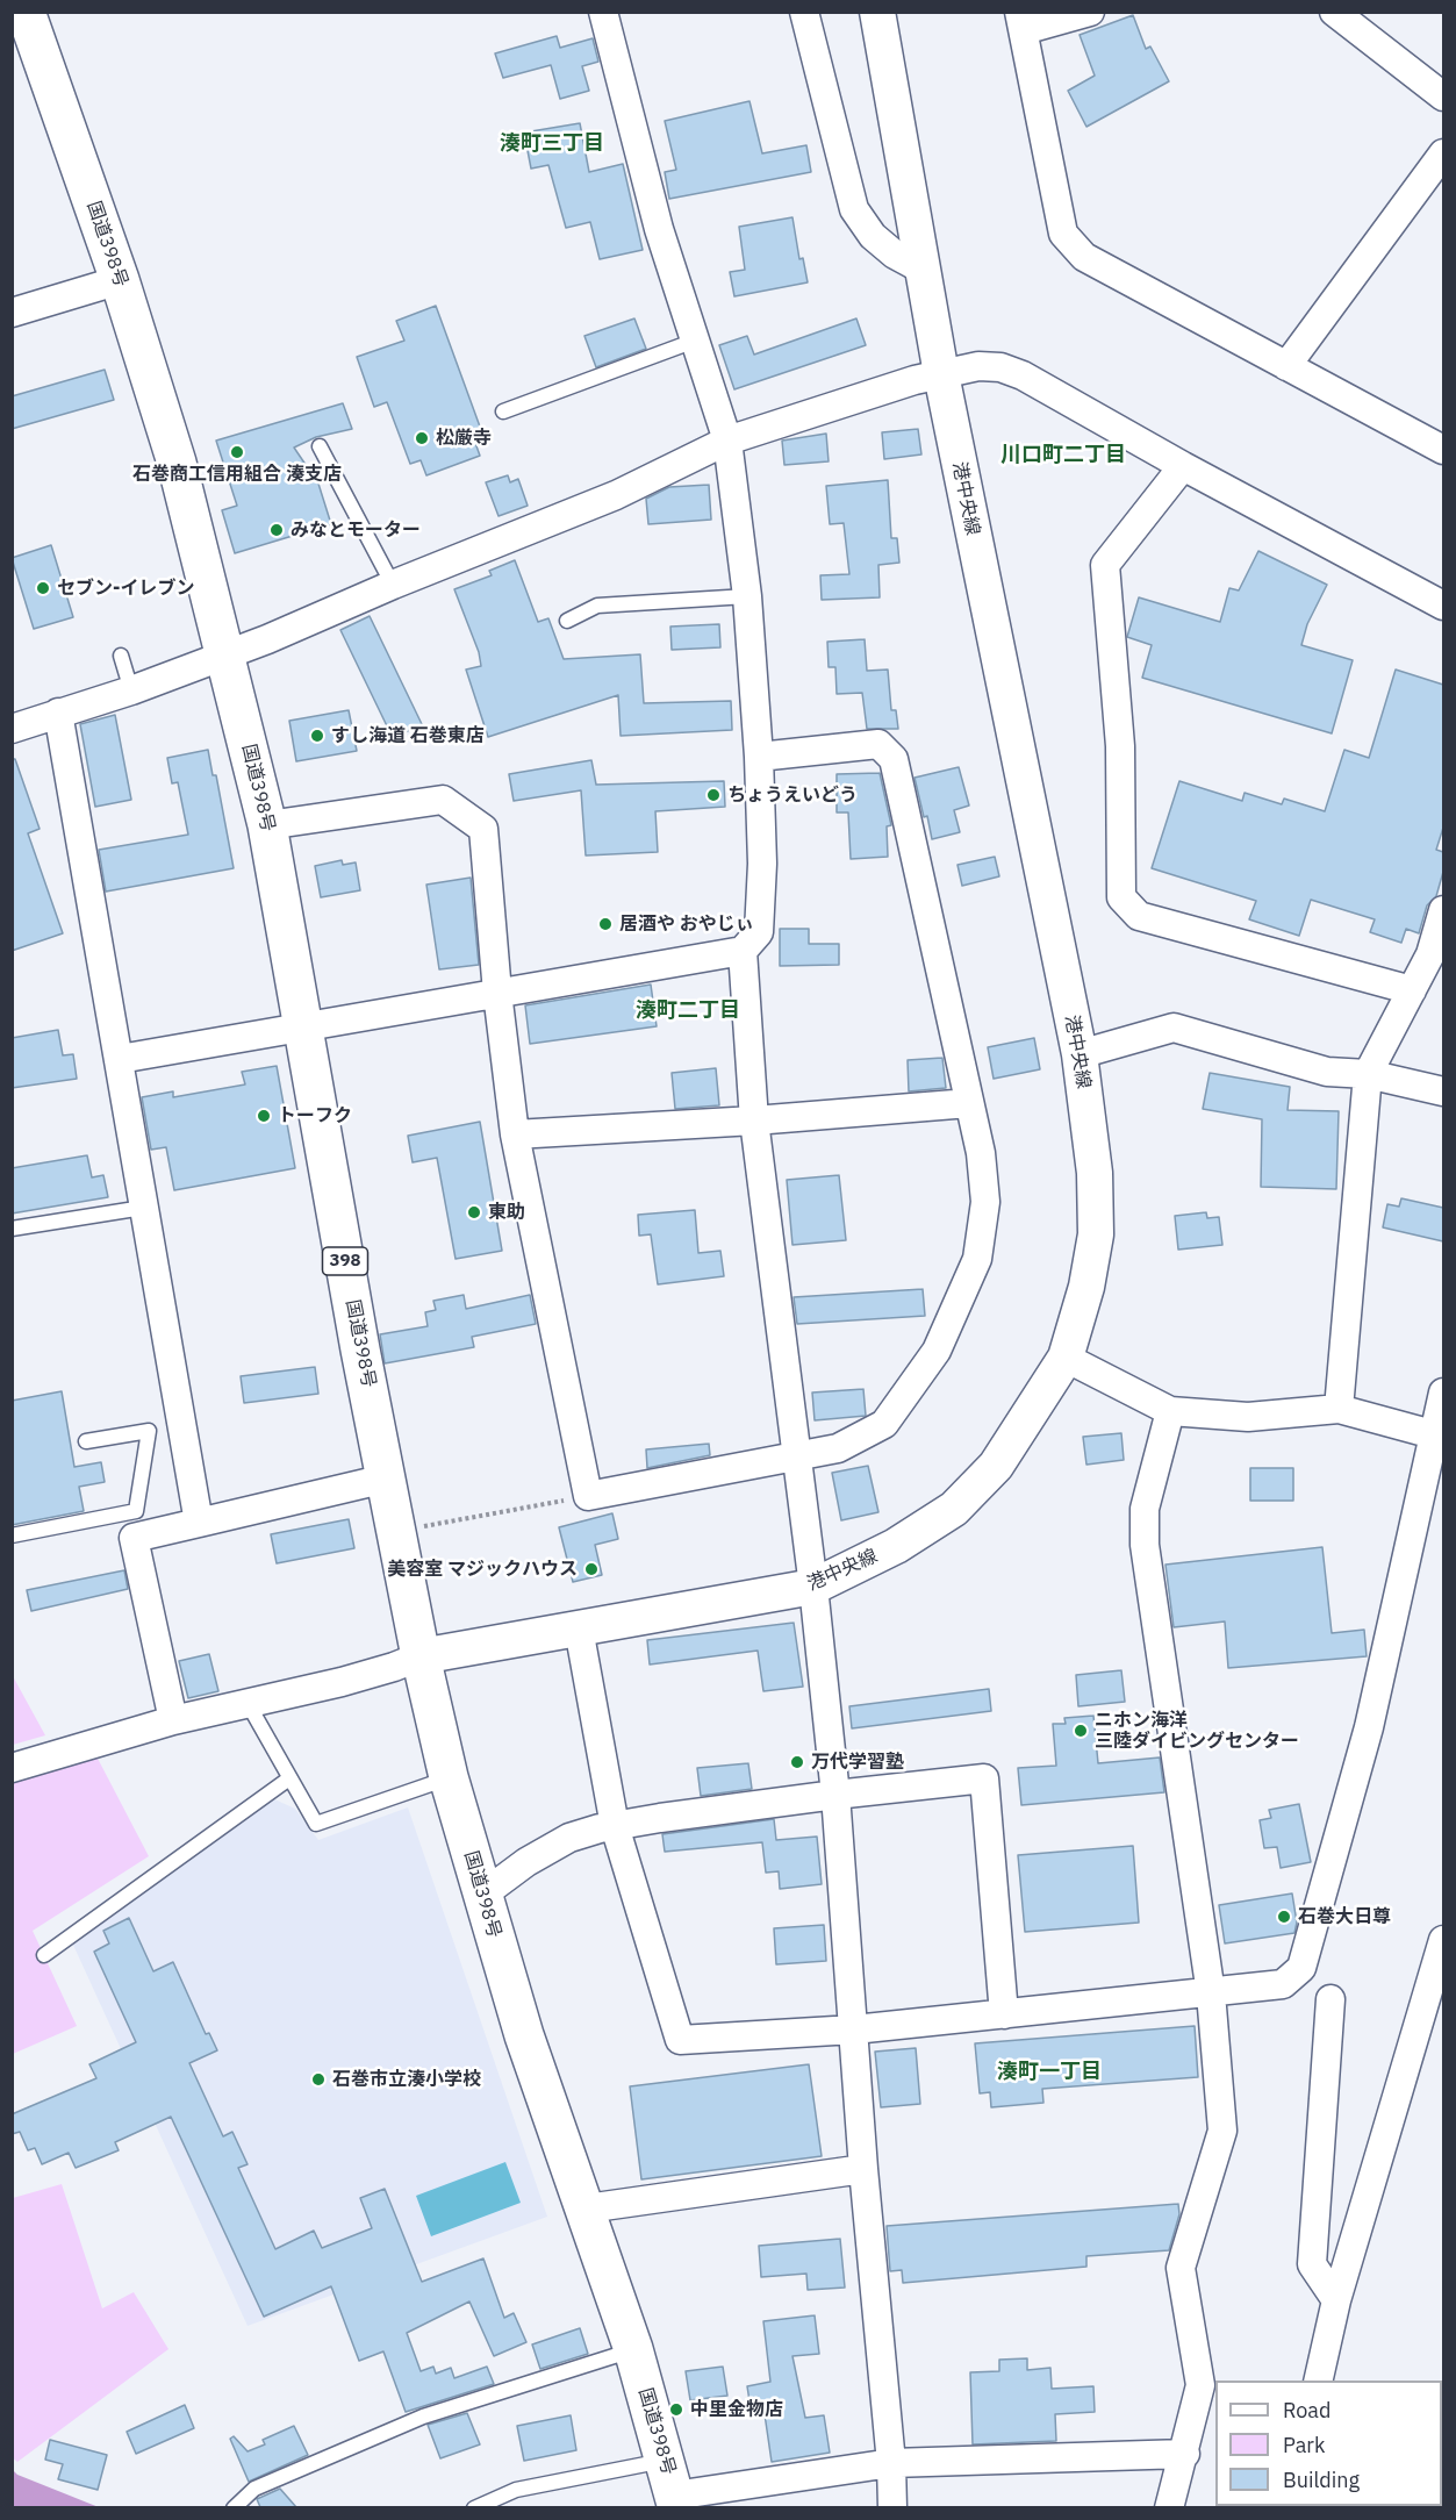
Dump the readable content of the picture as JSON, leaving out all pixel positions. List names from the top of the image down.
{
  "streets": {
    "highway": ["国道398号", "398"],
    "street": ["港中央線"]
  },
  "crossings": [
    ["国道398号", "港中央線"]
  ],
  "districts": [
    "湊町三丁目",
    "川口町二丁目",
    "湊町二丁目",
    "湊町一丁目"
  ],
  "places": [
    "松厳寺",
    "石巻商工信用組合 湊支店",
    "みなとモーター",
    "セブン-イレブン",
    "すし海道 石巻東店",
    "ちょうえいどう",
    "居酒や おやじぃ",
    "トーフク",
    "東助",
    "美容室 マジックハウス",
    "ニホン海洋 三陸ダイビングセンター",
    "万代学習塾",
    "石巻大日尊",
    "石巻市立湊小学校",
    "中里金物店"
  ],
  "legend": ["Road", "Park", "Building"]
}
